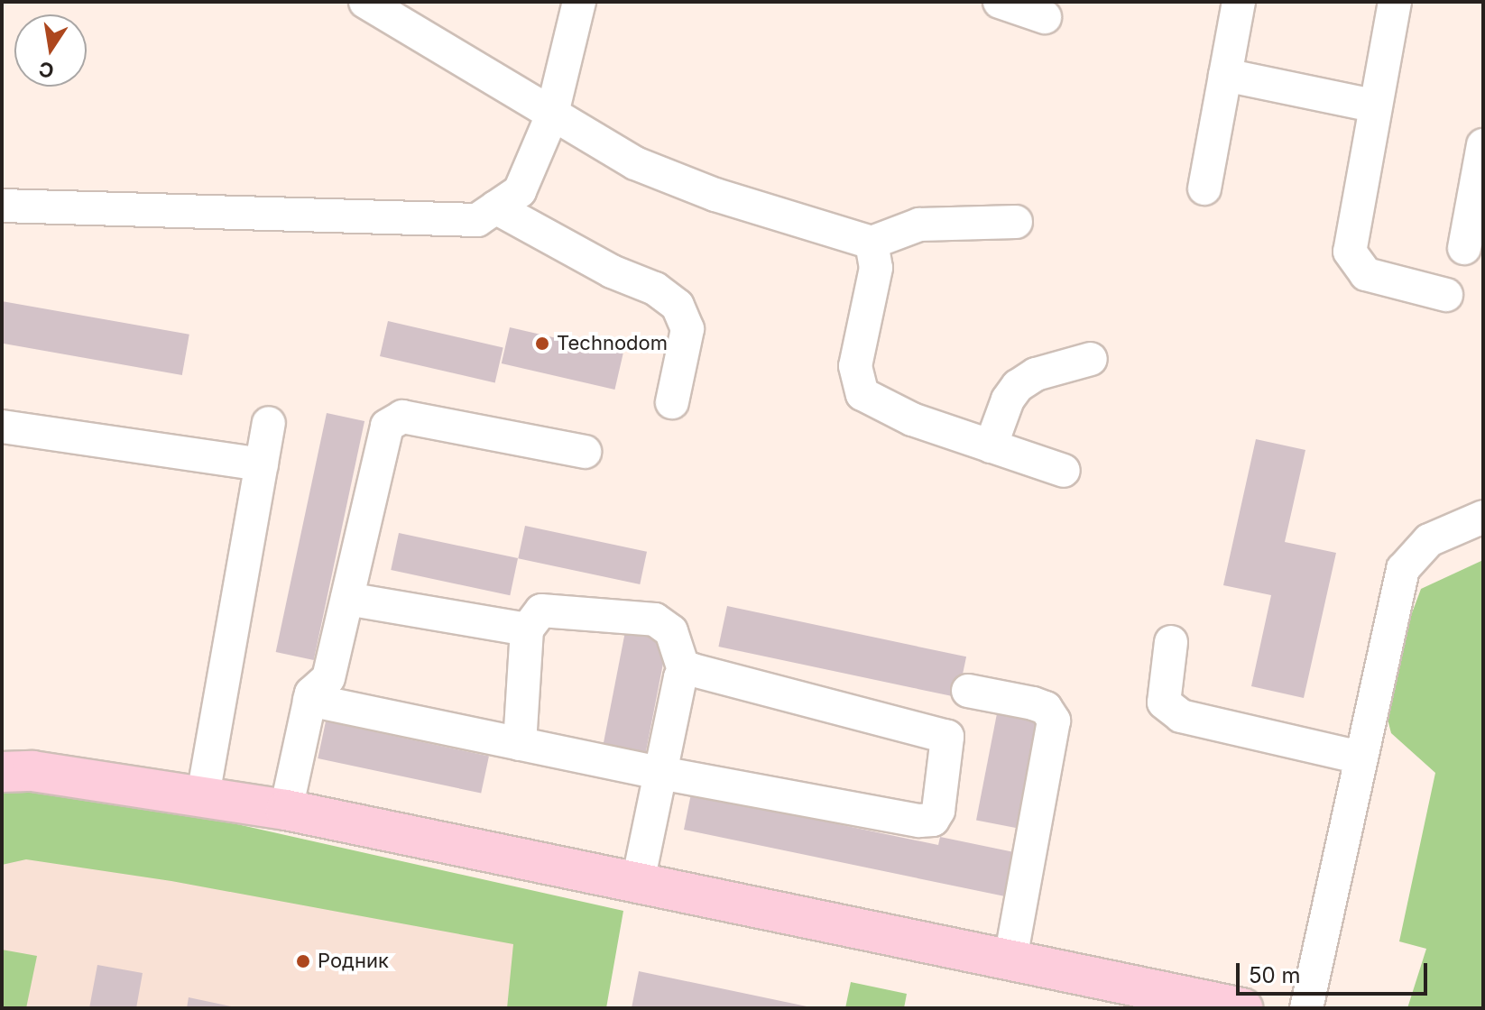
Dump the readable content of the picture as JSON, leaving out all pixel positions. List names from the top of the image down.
{
  "places": ["Technodom", "Родник"],
  "scale_bar": "50 m",
  "north": "bottom"
}
